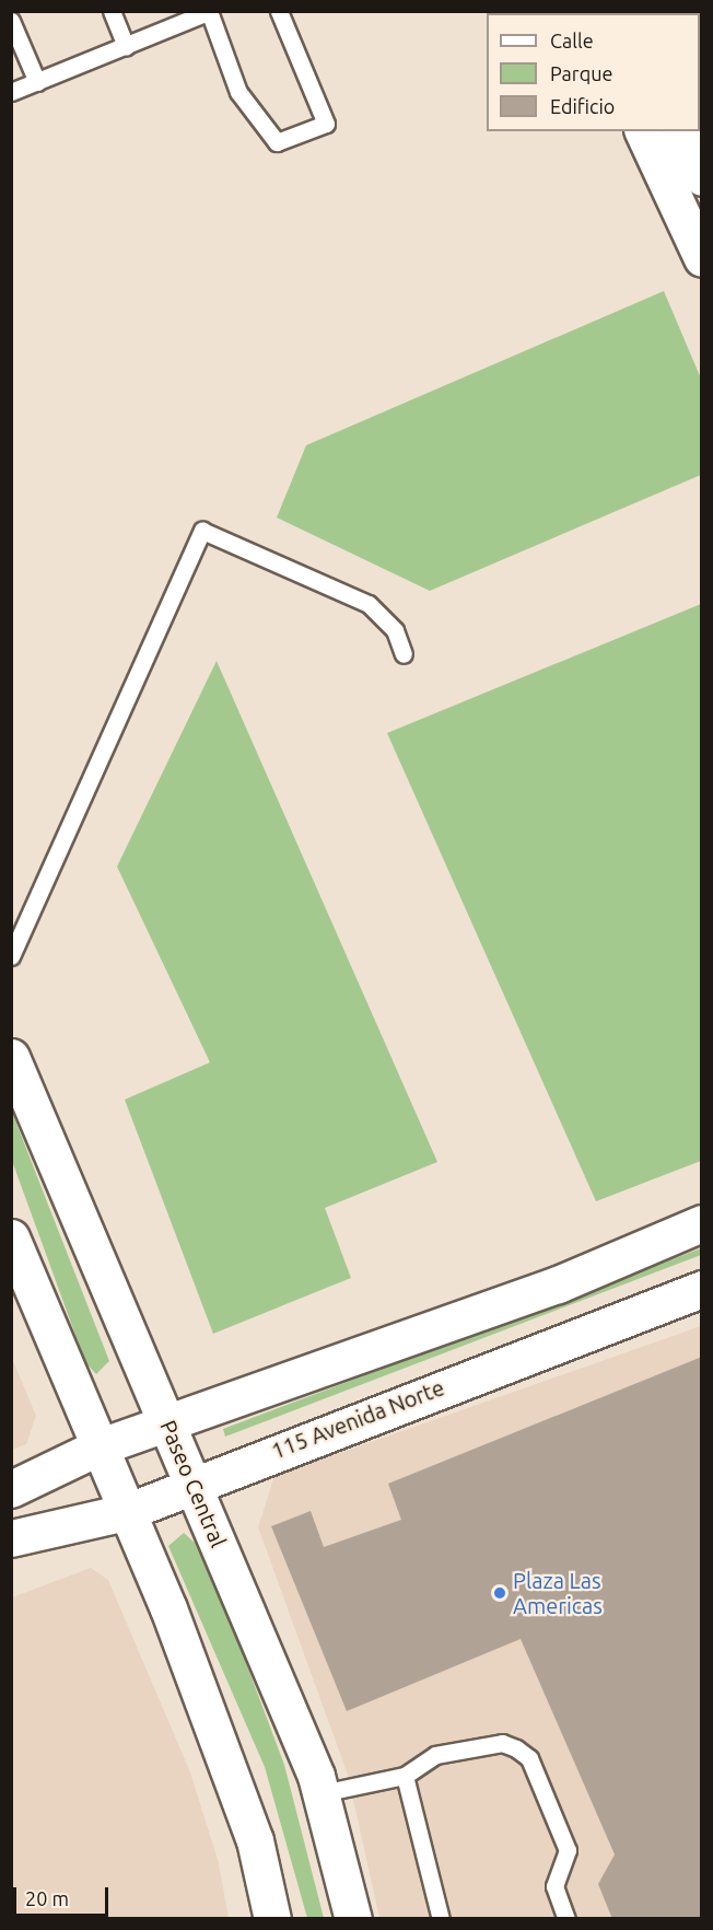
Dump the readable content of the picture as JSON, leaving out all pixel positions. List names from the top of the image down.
{
  "streets": {
    "main road": ["115 Avenida Norte", "Paseo Central"]
  },
  "crossings": [
    ["115 Avenida Norte", "Paseo Central"]
  ],
  "places": ["Plaza Las Americas"],
  "legend": ["Calle", "Parque", "Edificio"],
  "scale_bar": "20 m"
}
